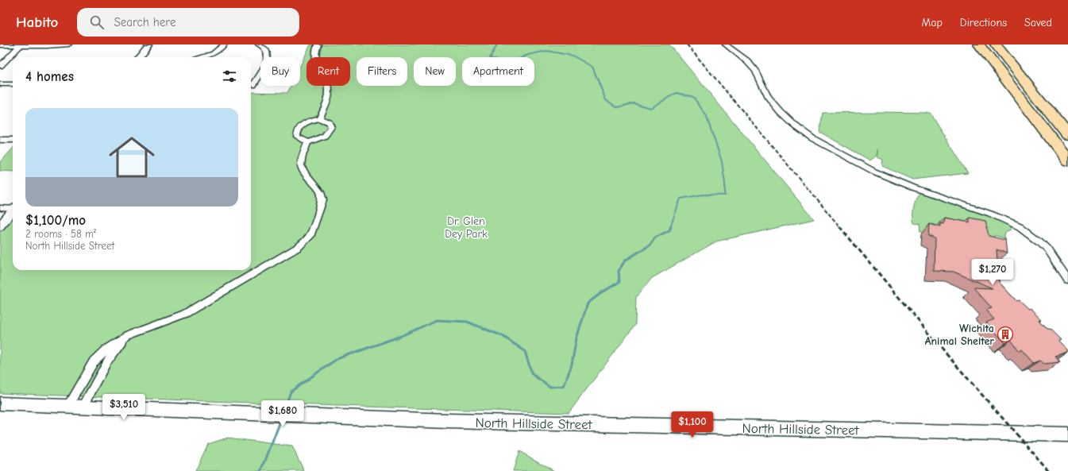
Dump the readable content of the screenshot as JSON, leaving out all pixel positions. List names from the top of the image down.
{
  "streets": {
    "main road": ["North Hillside Street"]
  },
  "parks": ["Dr. Glen Dey Park"],
  "places": {
    "building": ["Wichita Animal Shelter"]
  },
  "page": {
    "header": "Habito",
    "search": "Search here",
    "nav": ["Map", "Directions", "Saved"],
    "chip": [
      "Buy",
      "Rent",
      "Filters",
      "New",
      "Apartment"
    ],
    "heading": "4 homes",
    "list": [
      {
        "name": "$1,100/mo",
        "note": "2 rooms · 58 m² · North Hillside Street"
      }
    ],
    "price": [
      "$1,270",
      "$3,510",
      "$1,680",
      "$1,100"
    ]
  }
}
